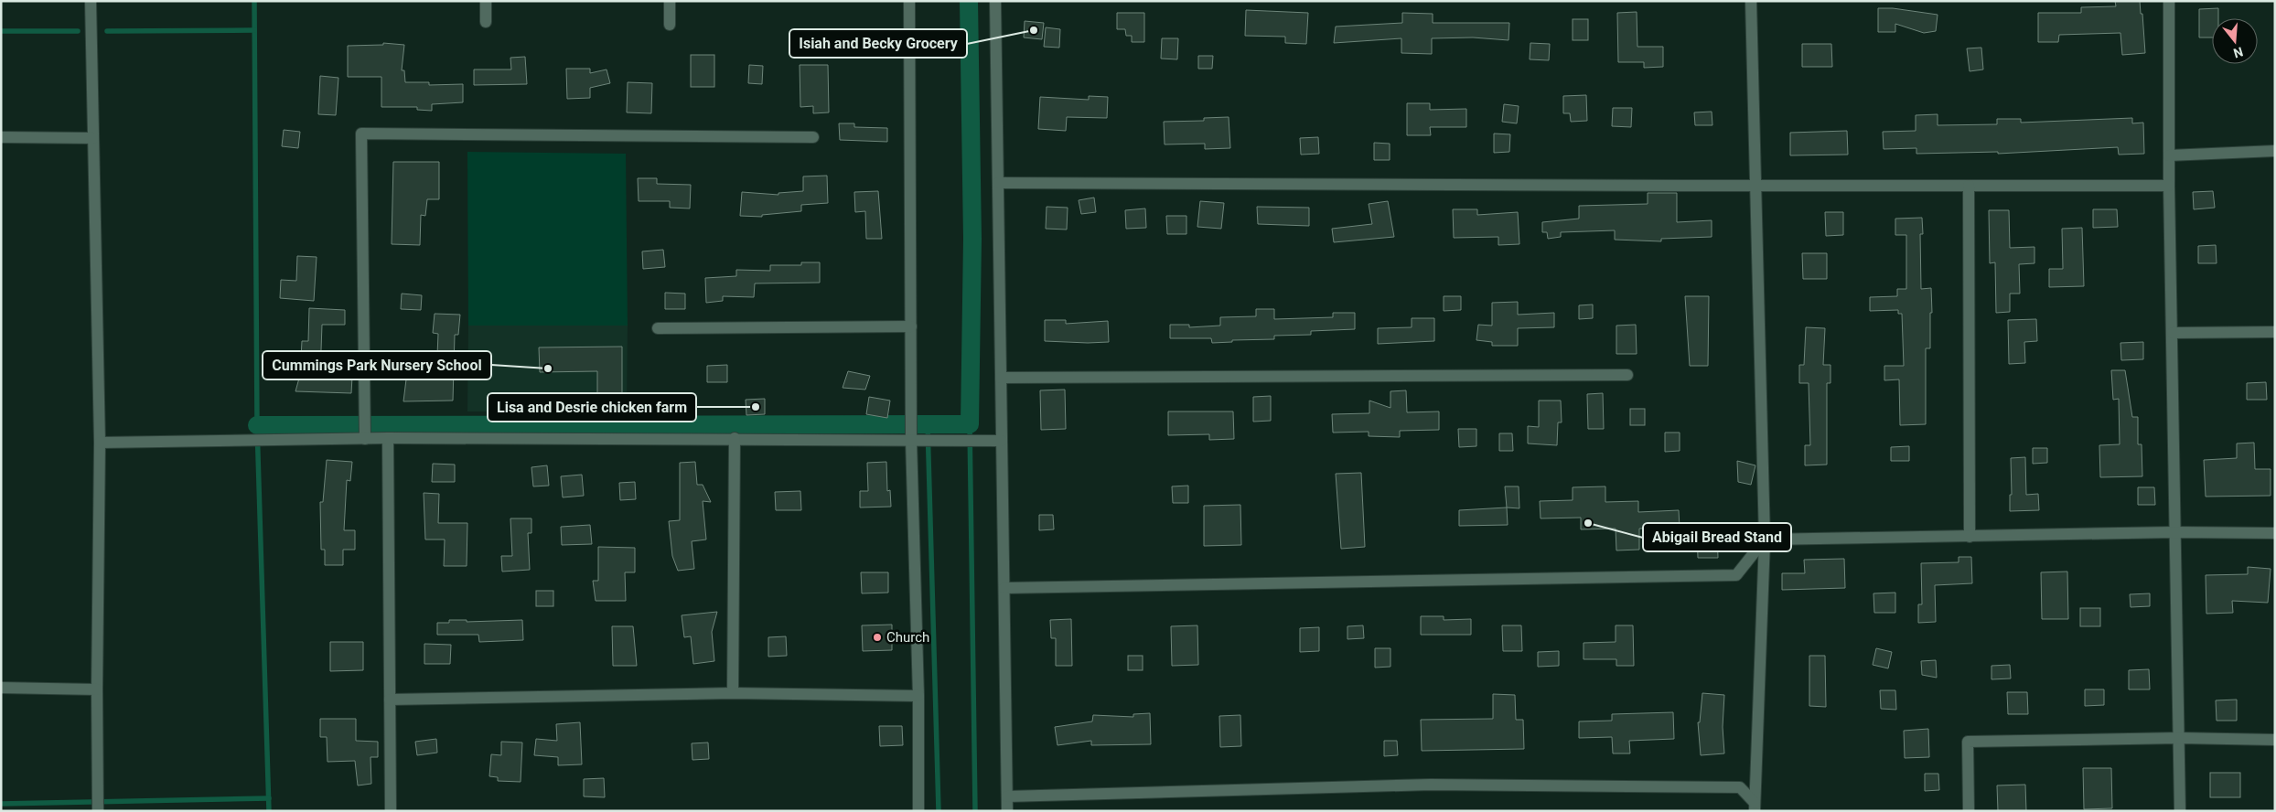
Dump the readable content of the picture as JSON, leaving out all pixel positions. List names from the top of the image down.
{
  "places": [
    "Isiah and Becky Grocery",
    "Cummings Park Nursery School",
    "Lisa and Desrie chicken farm",
    "Abigail Bread Stand",
    "Church"
  ],
  "north": "bottom"
}
